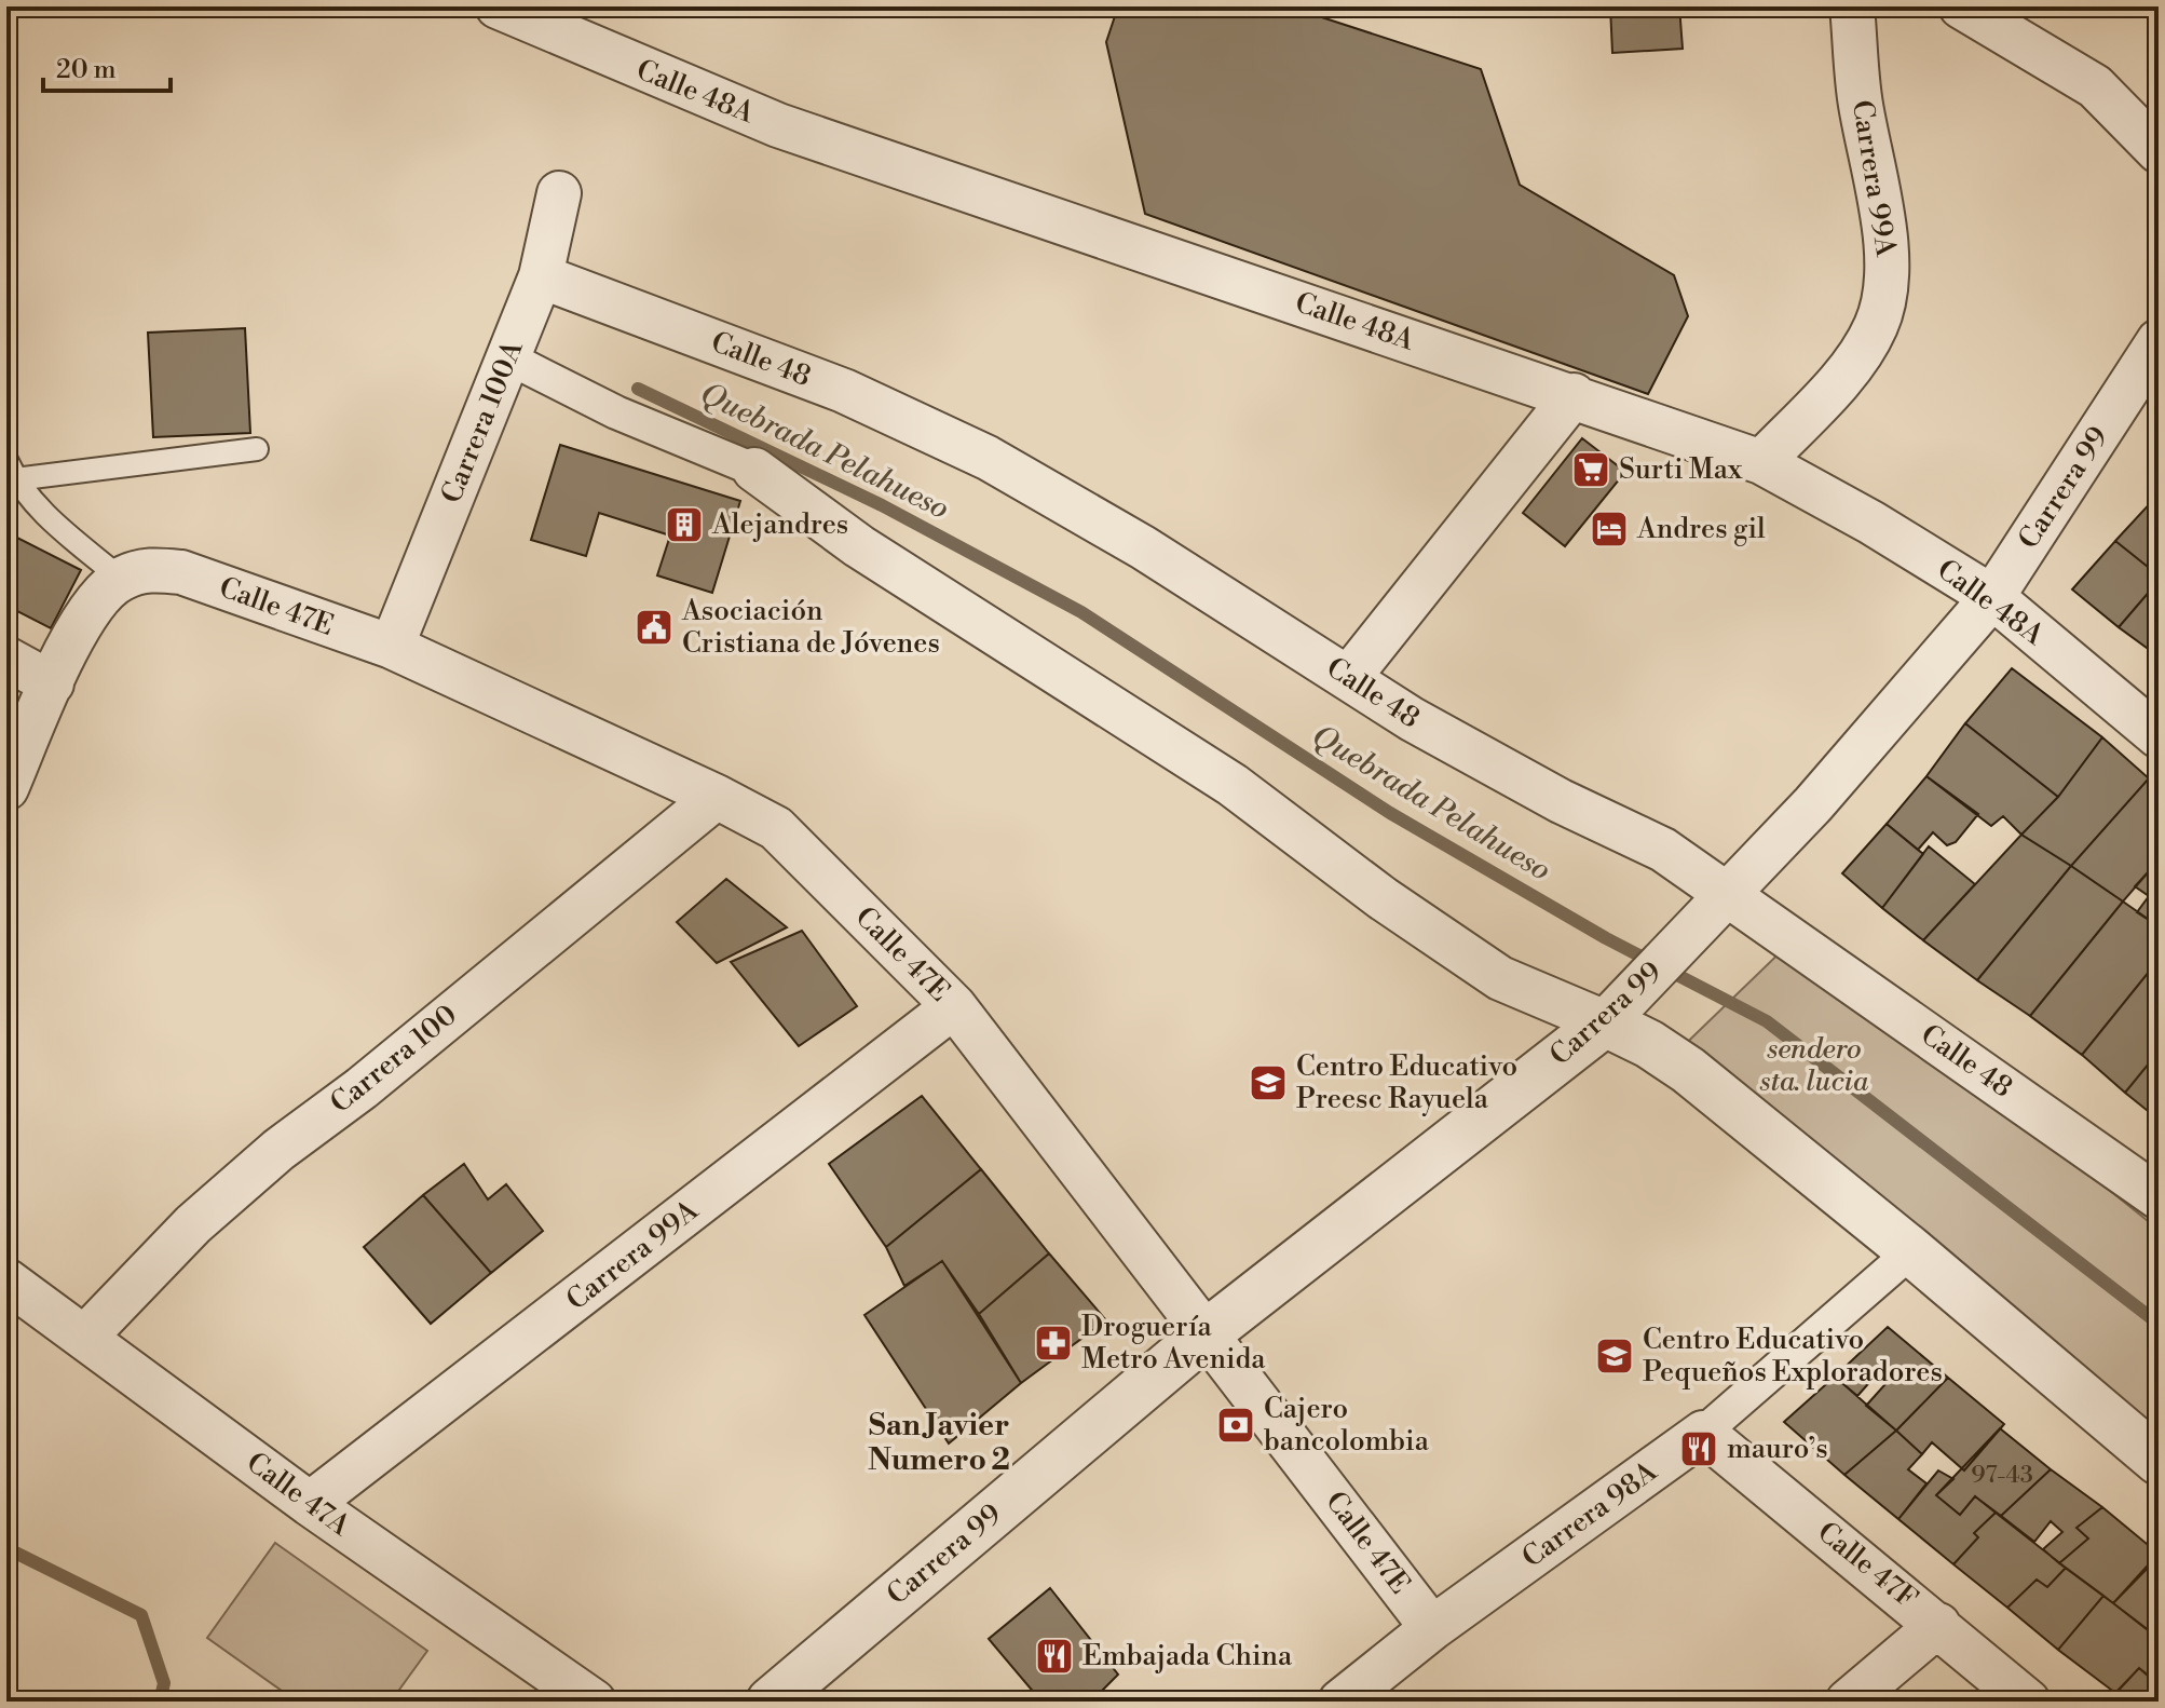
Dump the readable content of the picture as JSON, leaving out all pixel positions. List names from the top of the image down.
{
  "streets": {
    "street": [
      "Calle 48A",
      "Carrera 99A",
      "Calle 48",
      "Carrera 100A",
      "Carrera 99",
      "Calle 47E",
      "Carrera 100",
      "Calle 47A",
      "Carrera 98A",
      "Calle 47F"
    ]
  },
  "crossings": [
    ["Calle 48A", "Carrera 99A"],
    ["Calle 48A", "Carrera 99"],
    ["Carrera 99A", "Calle 47E"],
    ["Carrera 99A", "Calle 47A"],
    ["Calle 48", "Carrera 100A"],
    ["Calle 48", "Carrera 99"],
    ["Carrera 100A", "Calle 47E"],
    ["Carrera 99", "Calle 47E"],
    ["Calle 47E", "Carrera 100"],
    ["Calle 47E", "Carrera 98A"],
    ["Carrera 100", "Calle 47A"],
    ["Carrera 98A", "Calle 47F"]
  ],
  "districts": ["San Javier Numero 2"],
  "water": ["Quebrada Pelahueso"],
  "parks": ["sendero sta. lucia"],
  "places": {
    "supermarket": ["Surti Max"],
    "building": ["Alejandres"],
    "hotel": ["Andres gil"],
    "public building": ["Asociación Cristiana de Jóvenes"],
    "school or university": ["Centro Educativo Preesc Rayuela", "Centro Educativo Pequeños Exploradores"],
    "pharmacy": ["Droguería Metro Avenida"],
    "bank": ["Cajero bancolombia"],
    "restaurant": ["mauro’s", "Embajada China"]
  },
  "house_numbers": ["97-43"],
  "scale_bar": "20 m"
}
